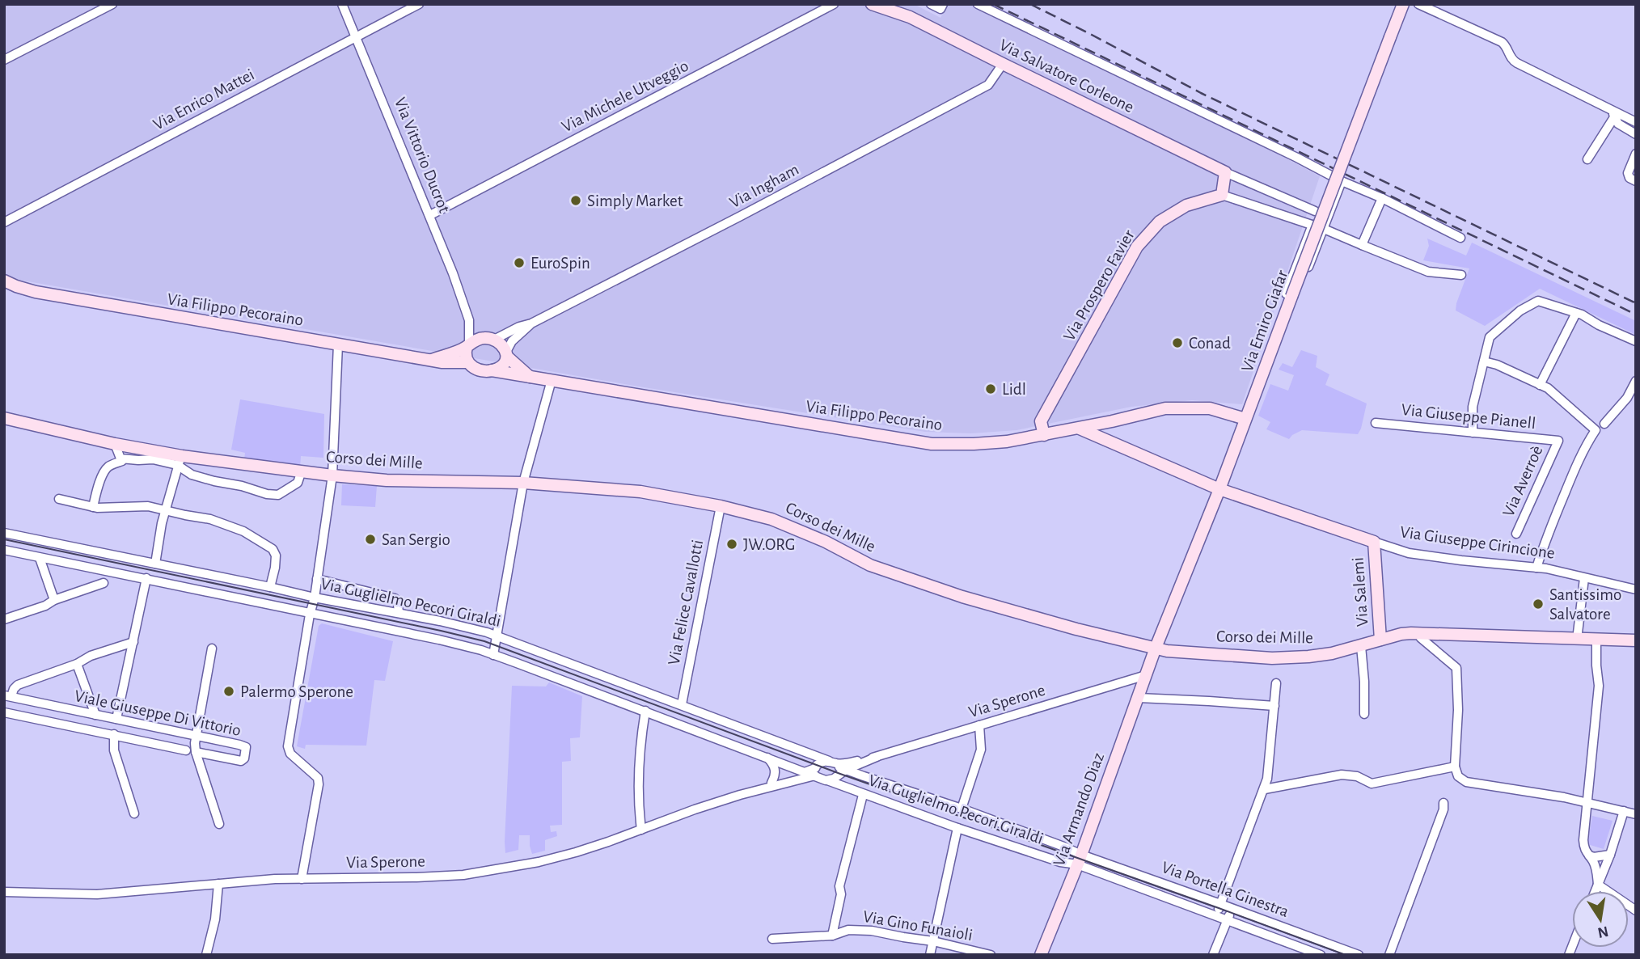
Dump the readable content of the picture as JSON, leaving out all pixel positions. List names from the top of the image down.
{
  "streets": {
    "street": [
      "Via Salvatore Corleone",
      "Via Michele Utveggio",
      "Via Enrico Mattei",
      "Via Vittorio Ducrot",
      "Via Ingham",
      "Via Prospero Favier",
      "Via Filippo Pecoraino",
      "Via Emiro Giafar",
      "Via Giuseppe Pianell",
      "Corso dei Mille",
      "Via Averroè",
      "Via Giuseppe Cirincione",
      "Via Salemi",
      "Via Guglielmo Pecori Giraldi",
      "Via Felice Cavallotti",
      "Via Sperone",
      "Viale Giuseppe Di Vittorio",
      "Via Armando Diaz",
      "Via Portella Ginestra",
      "Via Gino Funaioli"
    ]
  },
  "crossings": [
    ["Via Salvatore Corleone", "Via Ingham"],
    ["Via Michele Utveggio", "Via Vittorio Ducrot"],
    ["Via Enrico Mattei", "Via Vittorio Ducrot"],
    ["Via Prospero Favier", "Via Filippo Pecoraino"],
    ["Via Filippo Pecoraino", "Via Emiro Giafar"],
    ["Via Filippo Pecoraino", "Via Giuseppe Cirincione"],
    ["Via Emiro Giafar", "Corso dei Mille"],
    ["Via Emiro Giafar", "Via Giuseppe Cirincione"],
    ["Via Emiro Giafar", "Via Sperone"],
    ["Via Emiro Giafar", "Via Armando Diaz"],
    ["Via Giuseppe Pianell", "Via Averroè"],
    ["Corso dei Mille", "Via Salemi"],
    ["Corso dei Mille", "Via Felice Cavallotti"],
    ["Via Giuseppe Cirincione", "Via Salemi"],
    ["Via Guglielmo Pecori Giraldi", "Via Felice Cavallotti"],
    ["Via Guglielmo Pecori Giraldi", "Via Armando Diaz"],
    ["Via Guglielmo Pecori Giraldi", "Via Portella Ginestra"],
    ["Via Sperone", "Via Armando Diaz"],
    ["Via Armando Diaz", "Via Portella Ginestra"]
  ],
  "places": [
    "Simply Market",
    "EuroSpin",
    "Conad",
    "Lidl",
    "San Sergio",
    "JW.ORG",
    "Santissimo Salvatore",
    "Palermo Sperone"
  ],
  "north": "bottom"
}
